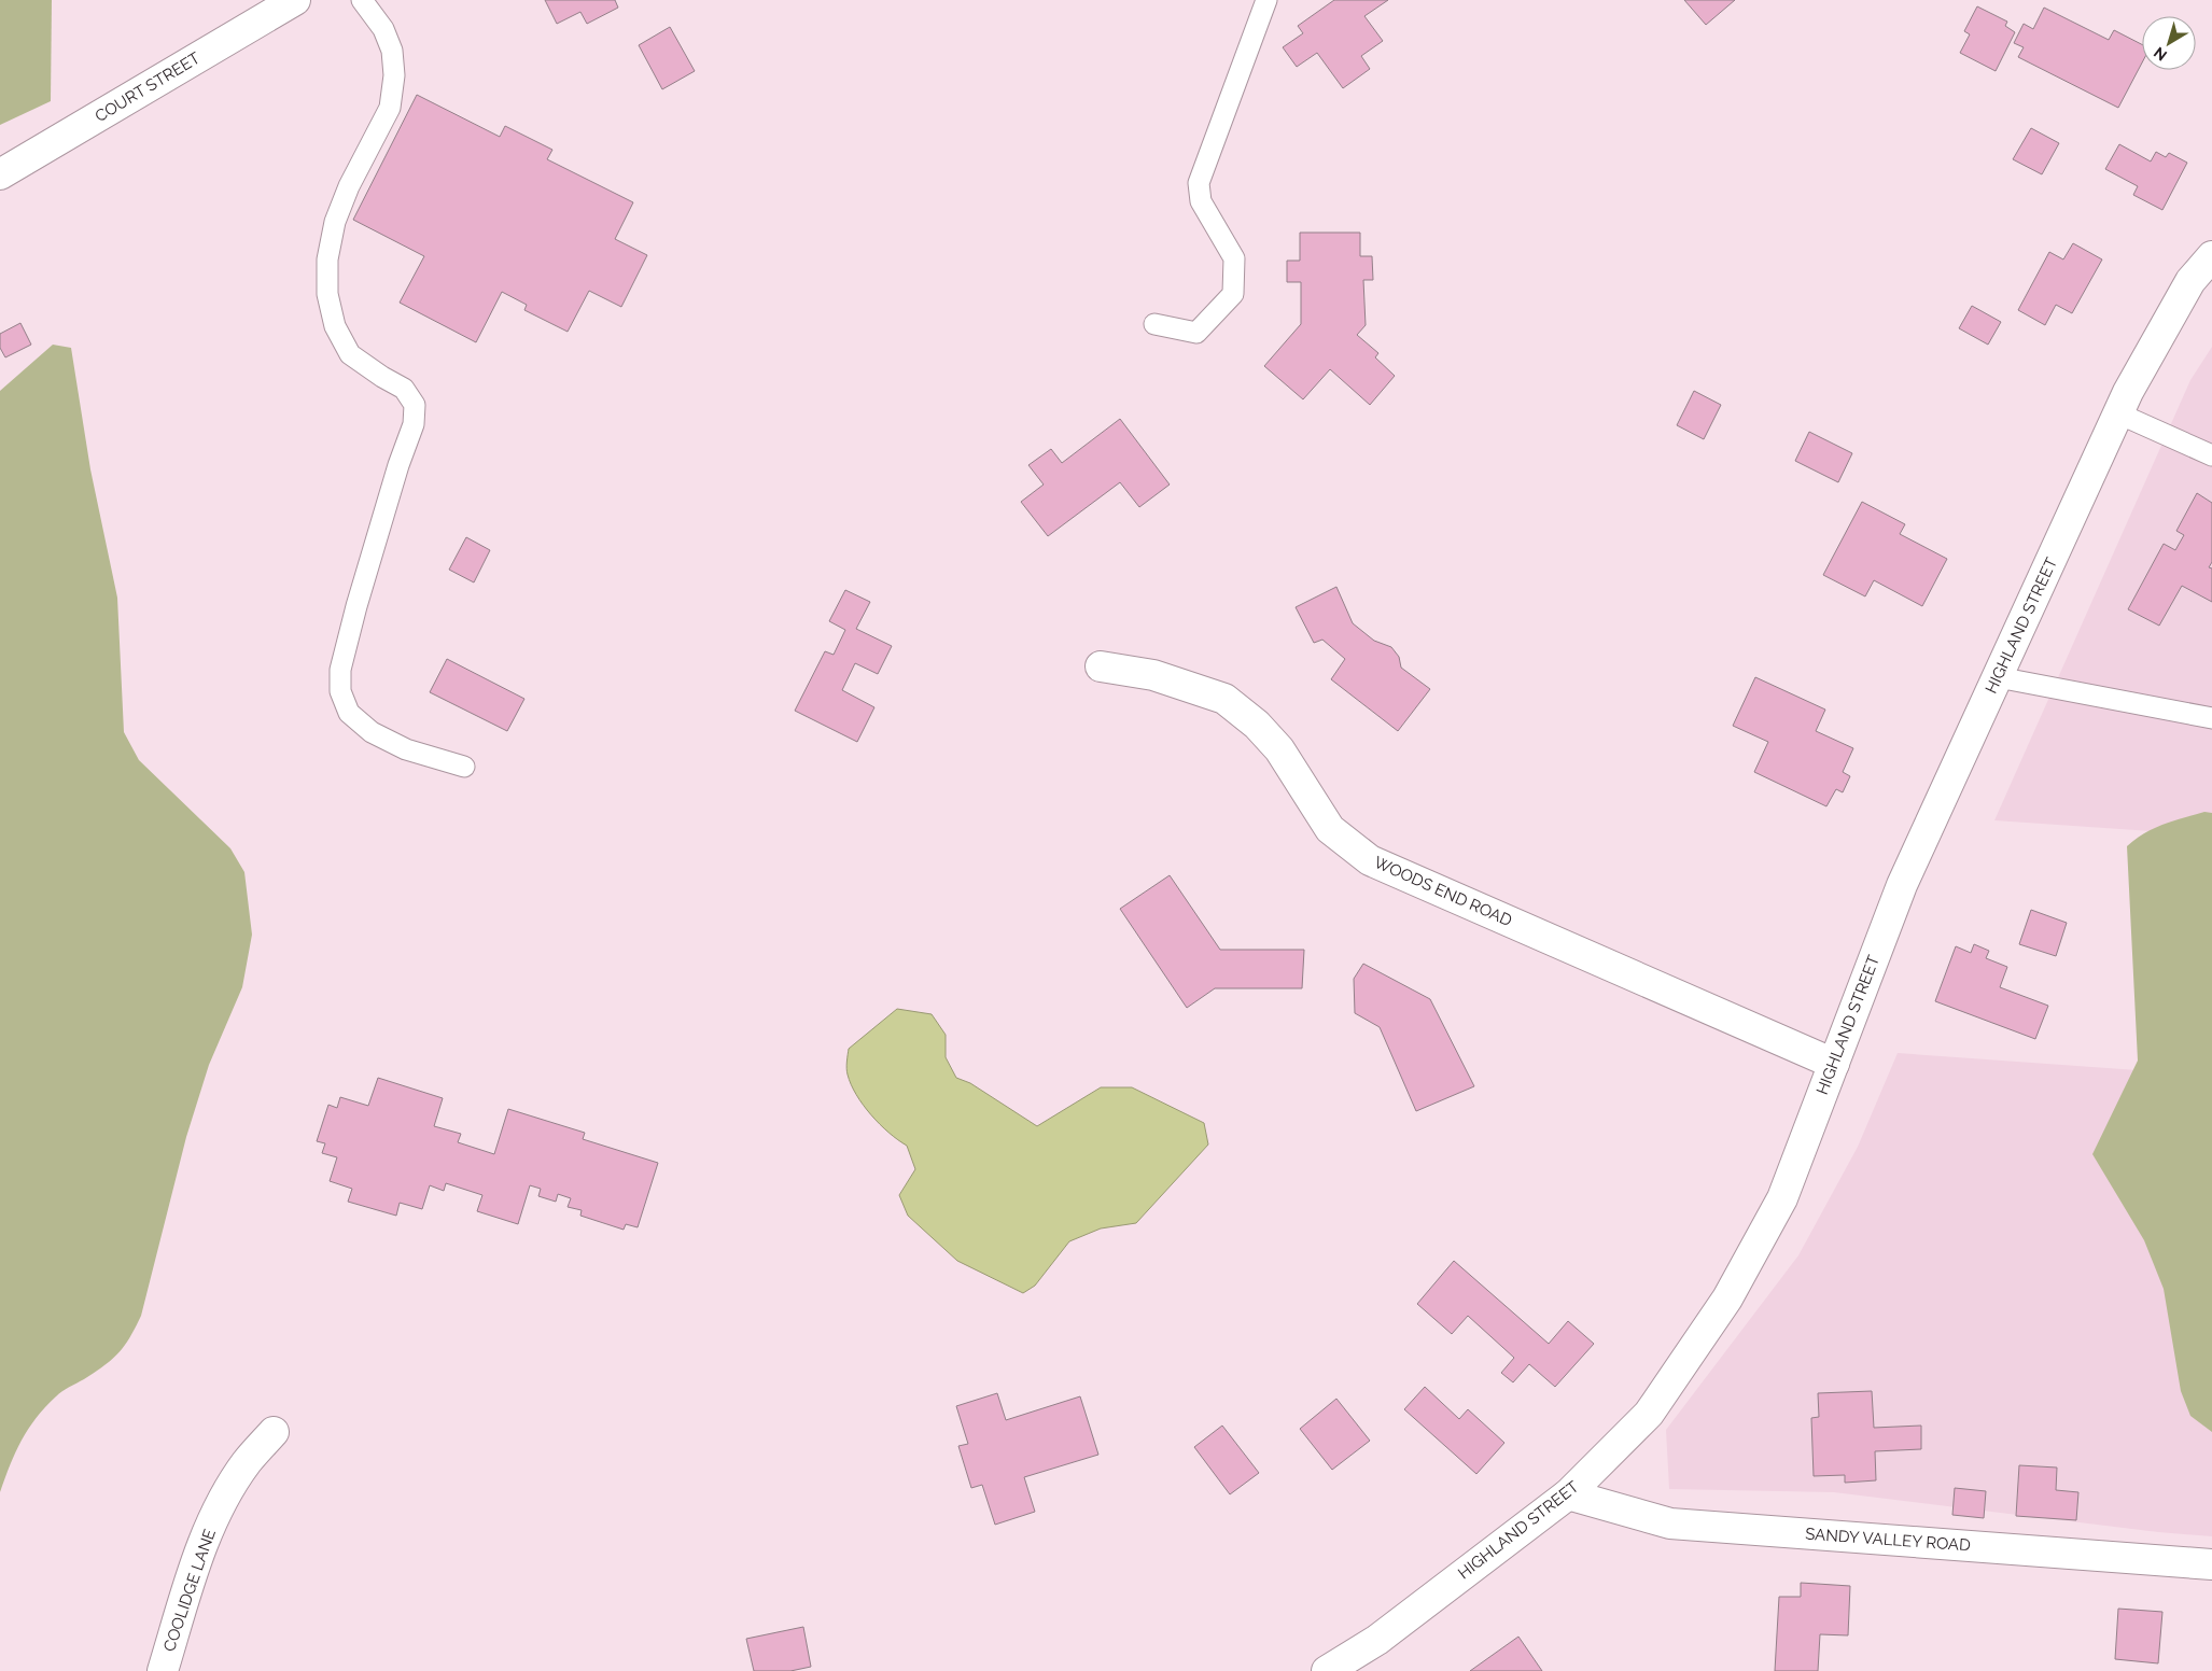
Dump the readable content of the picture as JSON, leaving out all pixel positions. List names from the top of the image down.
{
  "streets": {
    "street": [
      "COURT STREET",
      "HIGHLAND STREET",
      "WOODS END ROAD",
      "SANDY VALLEY ROAD",
      "COOLIDGE LANE"
    ]
  },
  "crossings": [
    ["HIGHLAND STREET", "WOODS END ROAD"],
    ["HIGHLAND STREET", "SANDY VALLEY ROAD"]
  ],
  "north": "bottom left"
}
